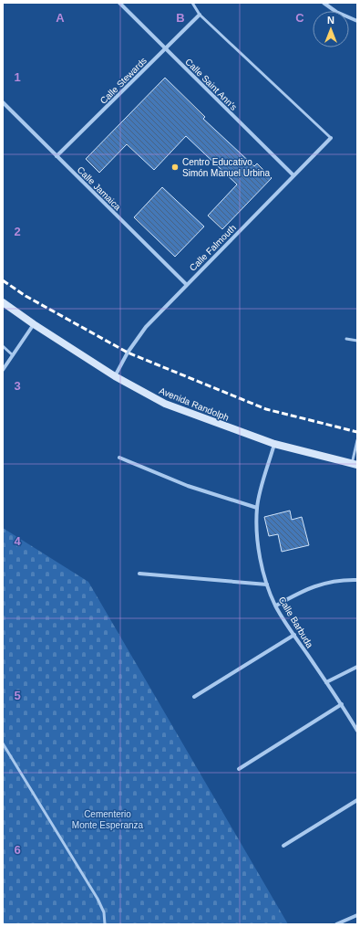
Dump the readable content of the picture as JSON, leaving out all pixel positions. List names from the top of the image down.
{
  "streets": {
    "main road": ["Avenida Randolph"],
    "street": [
      "Calle Stewards",
      "Calle Saint Ann's",
      "Calle Jamaica",
      "Calle Falmouth",
      "Calle Barbuda"
    ]
  },
  "crossings": [
    ["Calle Stewards", "Calle Saint Ann's"],
    ["Calle Stewards", "Calle Jamaica"],
    ["Calle Saint Ann's", "Calle Falmouth"],
    ["Calle Jamaica", "Calle Falmouth"],
    ["Calle Falmouth", "Avenida Randolph"],
    ["Avenida Randolph", "Calle Barbuda"]
  ],
  "parks": ["Cementerio Monte Esperanza"],
  "places": ["Centro Educativo Simón Manuel Urbina"],
  "north": "top",
  "grid": {
    "columns": ["A", "B", "C"],
    "rows": [
      "1",
      "2",
      "3",
      "4",
      "5",
      "6"
    ]
  }
}
